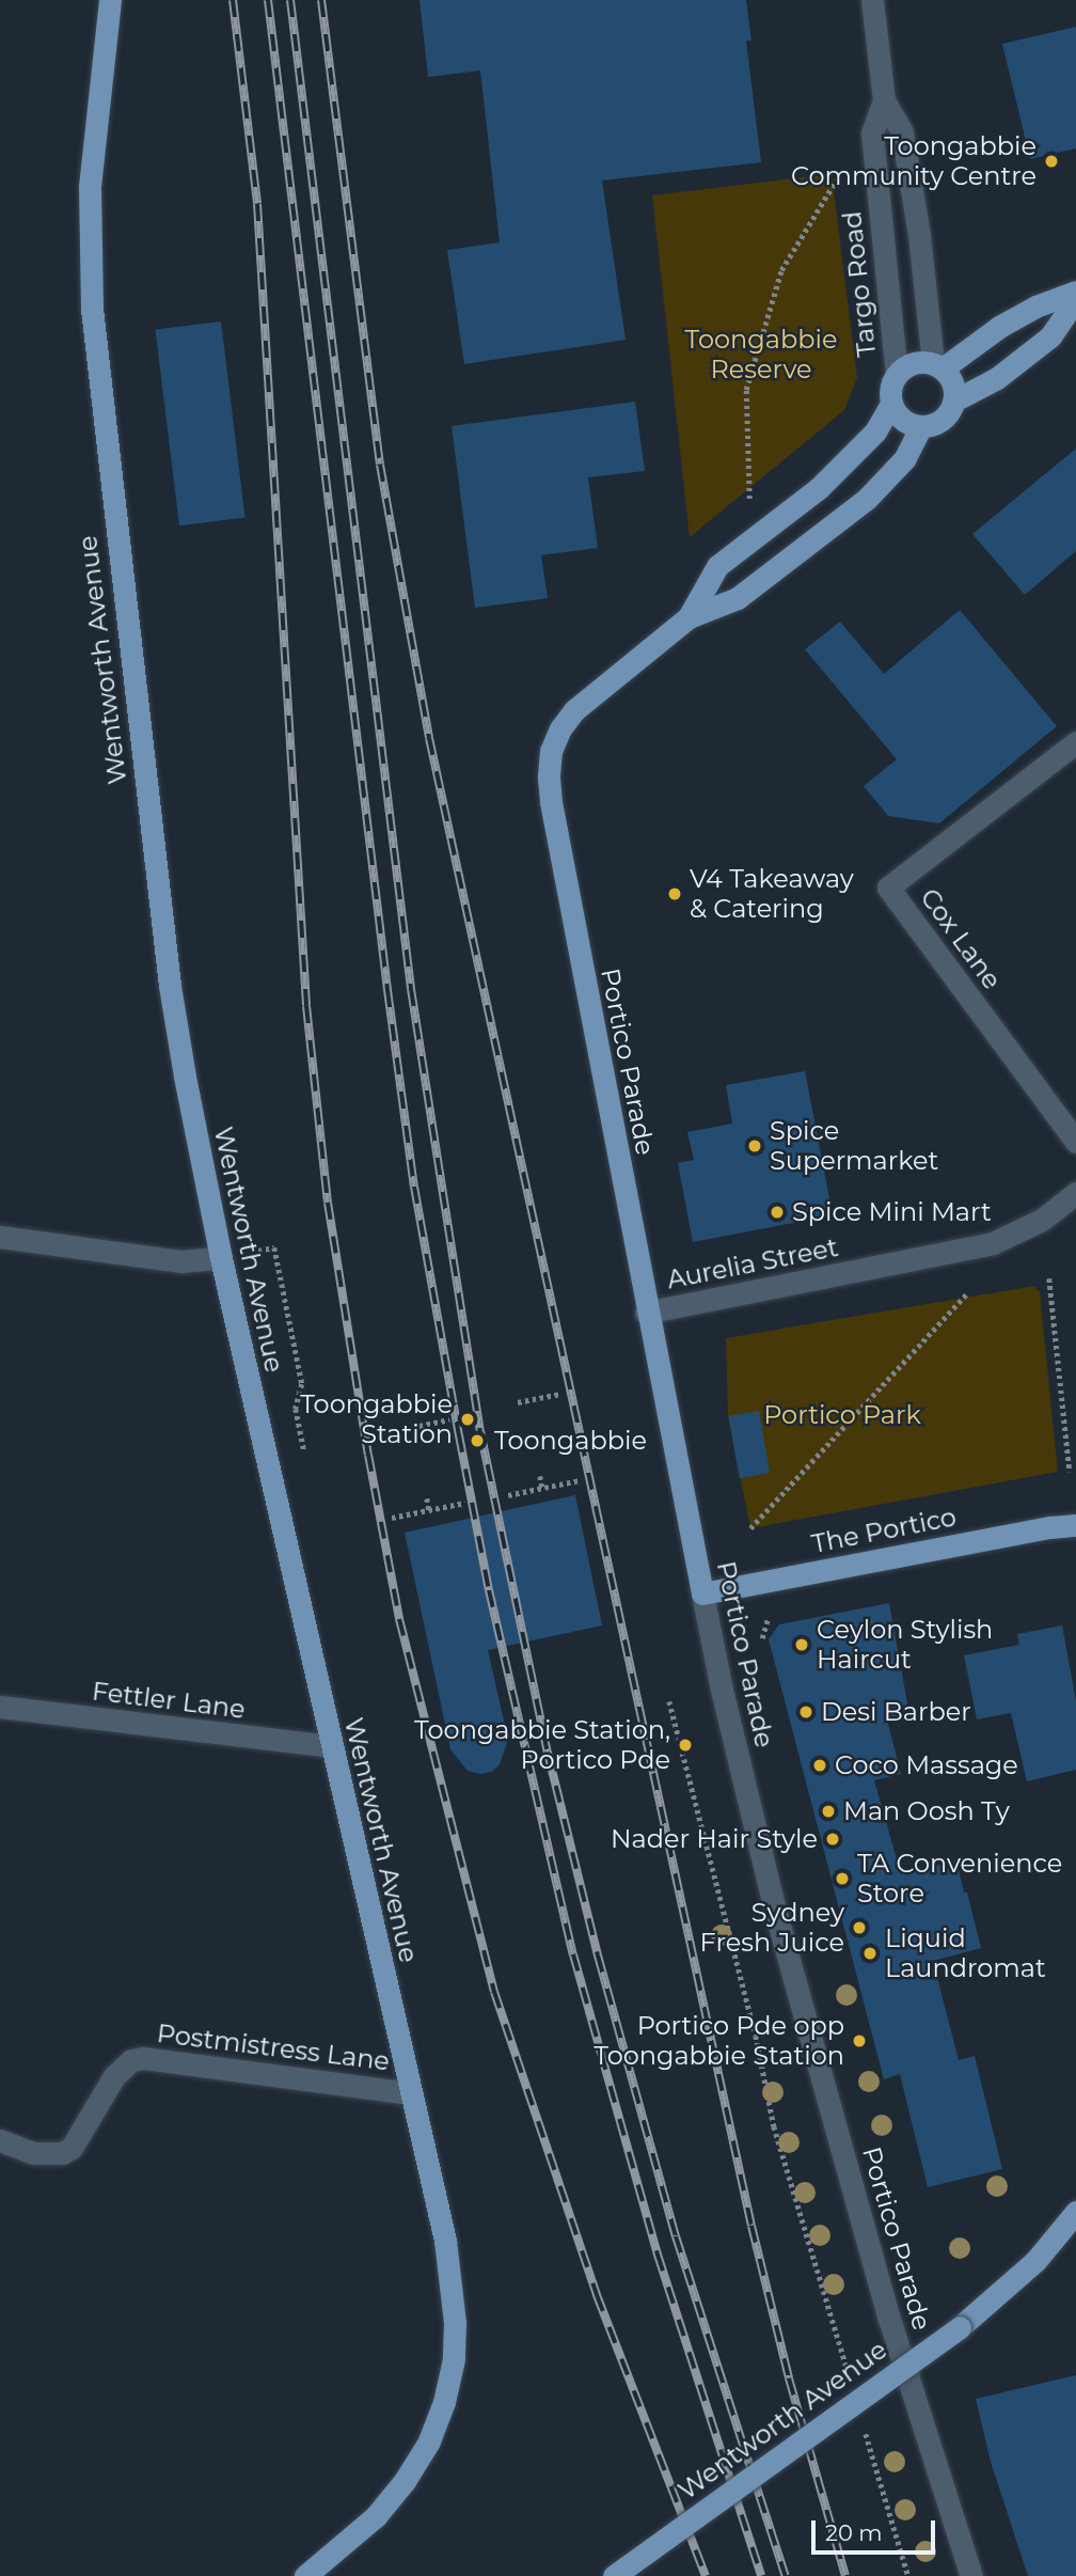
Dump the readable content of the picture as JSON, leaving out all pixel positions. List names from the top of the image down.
{
  "streets": {
    "main road": ["Wentworth Avenue", "Portico Parade", "The Portico"],
    "street": [
      "Targo Road",
      "Cox Lane",
      "Aurelia Street",
      "Fettler Lane",
      "Postmistress Lane"
    ]
  },
  "crossings": [
    ["Wentworth Avenue", "Fettler Lane"],
    ["Wentworth Avenue", "Postmistress Lane"],
    ["Portico Parade", "Aurelia Street"],
    ["Portico Parade", "The Portico"]
  ],
  "parks": ["Toongabbie Reserve", "Portico Park"],
  "places": [
    "Toongabbie Community Centre",
    "V4 Takeaway & Catering",
    "Spice Supermarket",
    "Spice Mini Mart",
    "Toongabbie Station",
    "Toongabbie",
    "Ceylon Stylish Haircut",
    "Desi Barber",
    "Toongabbie Station, Portico Pde",
    "Coco Massage",
    "Man Oosh Ty",
    "Nader Hair Style",
    "TA Convenience Store",
    "Sydney Fresh Juice",
    "Liquid Laundromat",
    "Portico Pde opp Toongabbie Station"
  ],
  "scale_bar": "20 m"
}
